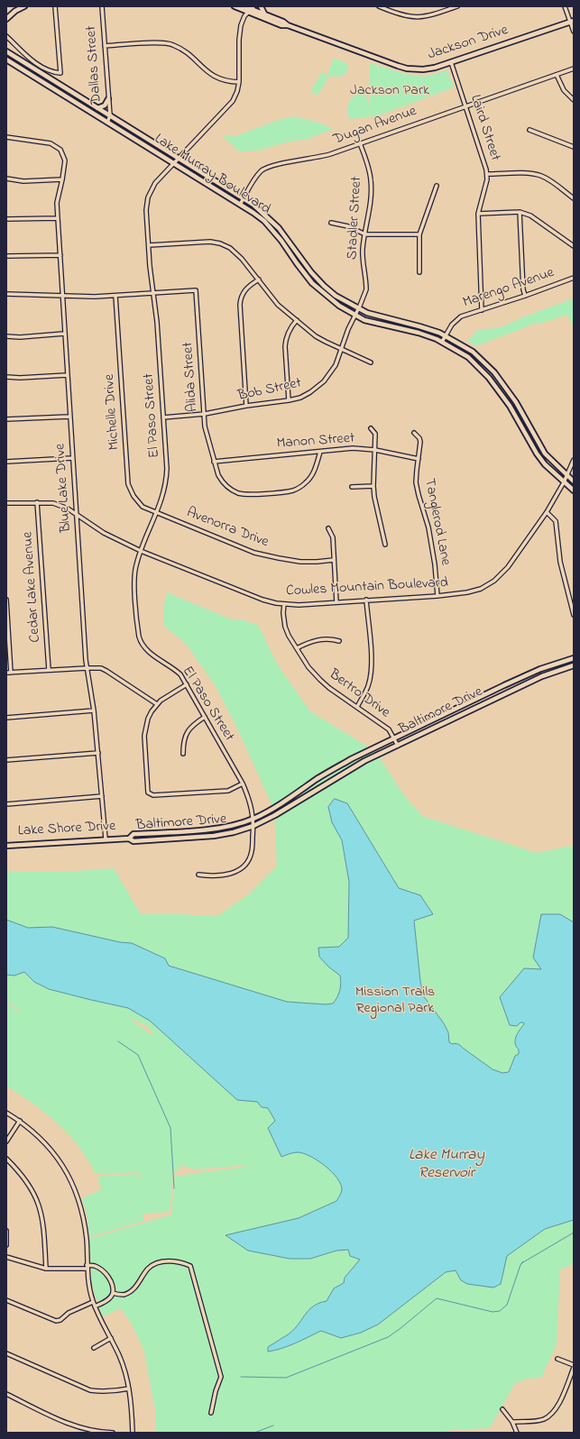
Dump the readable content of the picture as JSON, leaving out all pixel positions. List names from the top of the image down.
{
  "streets": {
    "main road": [
      "Jackson Drive",
      "Lake Murray Boulevard",
      "Baltimore Drive",
      "Lake Shore Drive"
    ],
    "street": [
      "Dallas Street",
      "Dugan Avenue",
      "Laird Street",
      "Stadler Street",
      "Marengo Avenue",
      "Alida Street",
      "Bob Street",
      "Michelle Drive",
      "El Paso Street",
      "Manon Street",
      "Blue Lake Drive",
      "Tanglerod Lane",
      "Avenorra Drive",
      "Cedar Lake Avenue",
      "Cowles Mountain Boulevard",
      "Bertro Drive"
    ]
  },
  "crossings": [
    ["Jackson Drive", "Laird Street"],
    ["Jackson Drive", "El Paso Street"],
    ["Dallas Street", "Lake Murray Boulevard"],
    ["Dugan Avenue", "Laird Street"],
    ["Dugan Avenue", "Lake Murray Boulevard"],
    ["Dugan Avenue", "Stadler Street"],
    ["Laird Street", "Marengo Avenue"],
    ["Lake Murray Boulevard", "Stadler Street"],
    ["Lake Murray Boulevard", "Marengo Avenue"],
    ["Lake Murray Boulevard", "Bob Street"],
    ["Lake Murray Boulevard", "El Paso Street"],
    ["Lake Murray Boulevard", "Cowles Mountain Boulevard"],
    ["Stadler Street", "Bob Street"],
    ["Alida Street", "Bob Street"],
    ["Alida Street", "El Paso Street"],
    ["Alida Street", "Manon Street"],
    ["Bob Street", "El Paso Street"],
    ["Michelle Drive", "El Paso Street"],
    ["Michelle Drive", "Avenorra Drive"],
    ["El Paso Street", "Avenorra Drive"],
    ["El Paso Street", "Cowles Mountain Boulevard"],
    ["El Paso Street", "Baltimore Drive"],
    ["Manon Street", "Tanglerod Lane"],
    ["Blue Lake Drive", "Cowles Mountain Boulevard"],
    ["Blue Lake Drive", "Lake Shore Drive"],
    ["Tanglerod Lane", "Cowles Mountain Boulevard"],
    ["Cedar Lake Avenue", "Cowles Mountain Boulevard"],
    ["Cowles Mountain Boulevard", "Bertro Drive"],
    ["Bertro Drive", "Baltimore Drive"],
    ["Baltimore Drive", "Lake Shore Drive"]
  ],
  "water": ["Lake Murray Reservoir"],
  "parks": ["Jackson Park", "Mission Trails Regional Park"]
}
